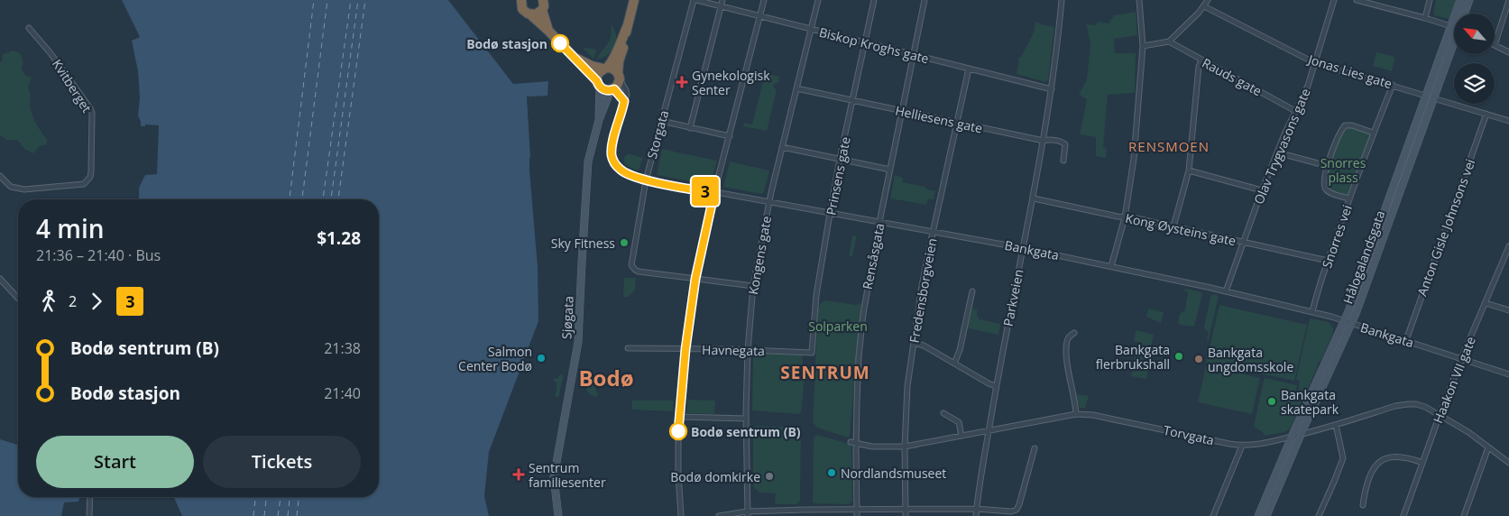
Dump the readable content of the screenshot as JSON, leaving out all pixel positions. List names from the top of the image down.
{
  "streets": {
    "highway": ["Sjøgata"],
    "street": [
      "Biskop Kroghs gate",
      "Jonas Lies gate",
      "Rauds gate",
      "Kvitberget",
      "Helliesens gate",
      "Storgata",
      "Olav Trygvasons gate",
      "Prinsens gate",
      "Anton Gisle Johnsons vei",
      "Kong Øysteins gate",
      "Snorres vei",
      "Bankgata",
      "Kongens gate",
      "Rensåsgata",
      "Hålogalandsgata",
      "Fredensborgveien",
      "Parkveien",
      "Havnegata",
      "Haakon VII gate",
      "Torvgata"
    ]
  },
  "crossings": [
    ["Biskop Kroghs gate", "Storgata"],
    ["Biskop Kroghs gate", "Prinsens gate"],
    ["Biskop Kroghs gate", "Kongens gate"],
    ["Biskop Kroghs gate", "Rensåsgata"],
    ["Biskop Kroghs gate", "Fredensborgveien"],
    ["Biskop Kroghs gate", "Parkveien"],
    ["Jonas Lies gate", "Olav Trygvasons gate"],
    ["Jonas Lies gate", "Anton Gisle Johnsons vei"],
    ["Jonas Lies gate", "Snorres vei"],
    ["Jonas Lies gate", "Hålogalandsgata"],
    ["Rauds gate", "Olav Trygvasons gate"],
    ["Helliesens gate", "Prinsens gate"],
    ["Helliesens gate", "Kongens gate"],
    ["Helliesens gate", "Rensåsgata"],
    ["Helliesens gate", "Fredensborgveien"],
    ["Helliesens gate", "Parkveien"],
    ["Storgata", "Bankgata"],
    ["Olav Trygvasons gate", "Kong Øysteins gate"],
    ["Olav Trygvasons gate", "Bankgata"],
    ["Prinsens gate", "Bankgata"],
    ["Prinsens gate", "Havnegata"],
    ["Anton Gisle Johnsons vei", "Bankgata"],
    ["Kong Øysteins gate", "Snorres vei"],
    ["Kong Øysteins gate", "Parkveien"],
    ["Snorres vei", "Bankgata"],
    ["Bankgata", "Kongens gate"],
    ["Bankgata", "Rensåsgata"],
    ["Bankgata", "Hålogalandsgata"],
    ["Bankgata", "Fredensborgveien"],
    ["Bankgata", "Parkveien"],
    ["Bankgata", "Haakon VII gate"],
    ["Kongens gate", "Havnegata"],
    ["Rensåsgata", "Torvgata"],
    ["Hålogalandsgata", "Torvgata"],
    ["Fredensborgveien", "Torvgata"],
    ["Parkveien", "Torvgata"],
    ["Haakon VII gate", "Torvgata"]
  ],
  "districts": ["RENSMOEN", "SENTRUM", "Bodø"],
  "parks": ["Snorres plass", "Solparken"],
  "places": {
    "other": [
      "Bodø stasjon",
      "Sky Fitness",
      "Bankgata flerbrukshall",
      "Salmon Center Bodø",
      "Bankgata ungdomsskole",
      "Bankgata skatepark",
      "Bodø sentrum (B)",
      "Nordlandsmuseet",
      "Bodø domkirke"
    ],
    "health": ["Gynekologisk Senter", "Sentrum familiesenter"]
  },
  "lines": ["bus line 3"],
  "north": "top left",
  "page": {
    "on_map": "3",
    "heading": ["4 min", "21:36 – 21:40 · Bus", "$1.28"],
    "legs": ["2", "3"],
    "list": [
      {
        "name": "Bodø sentrum (B)",
        "value": "21:38"
      },
      {
        "name": "Bodø stasjon",
        "value": "21:40"
      }
    ],
    "buttons": ["Start", "Tickets"]
  }
}
